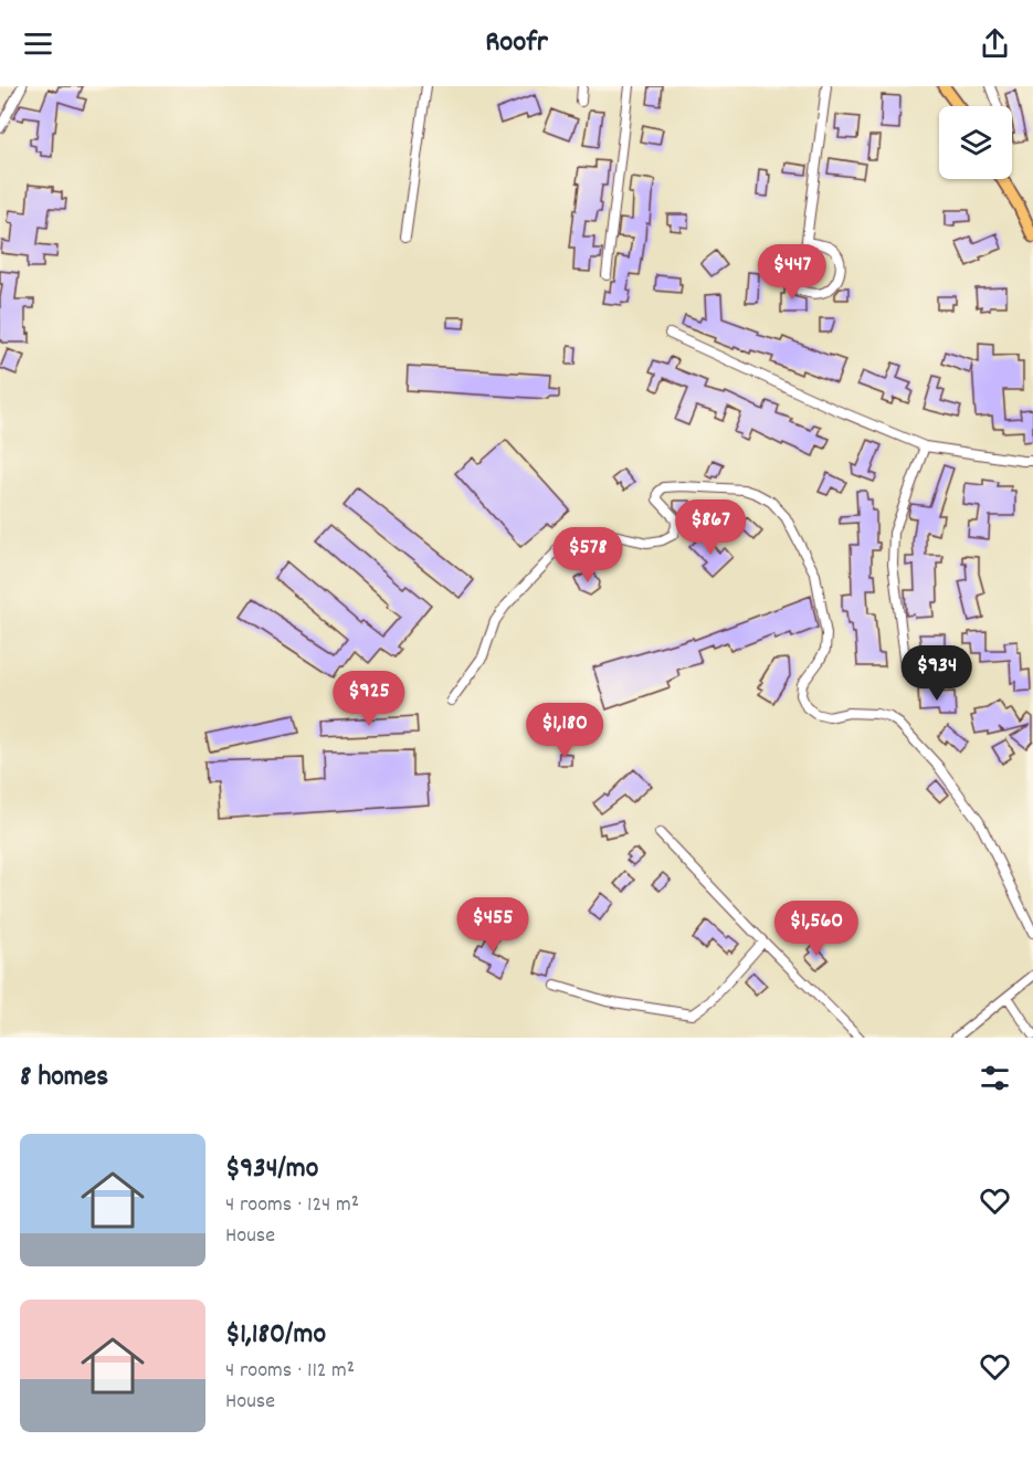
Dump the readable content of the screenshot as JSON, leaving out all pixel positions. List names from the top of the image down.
{
  "page": {
    "header": "Roofr",
    "price": [
      "$447",
      "$867",
      "$578",
      "$934",
      "$925",
      "$1,180",
      "$455",
      "$1,560"
    ],
    "heading": "8 homes",
    "list": [
      {
        "name": "$934/mo",
        "note": "4 rooms · 124 m² · House"
      },
      {
        "name": "$1,180/mo",
        "note": "4 rooms · 112 m² · House"
      }
    ]
  }
}
